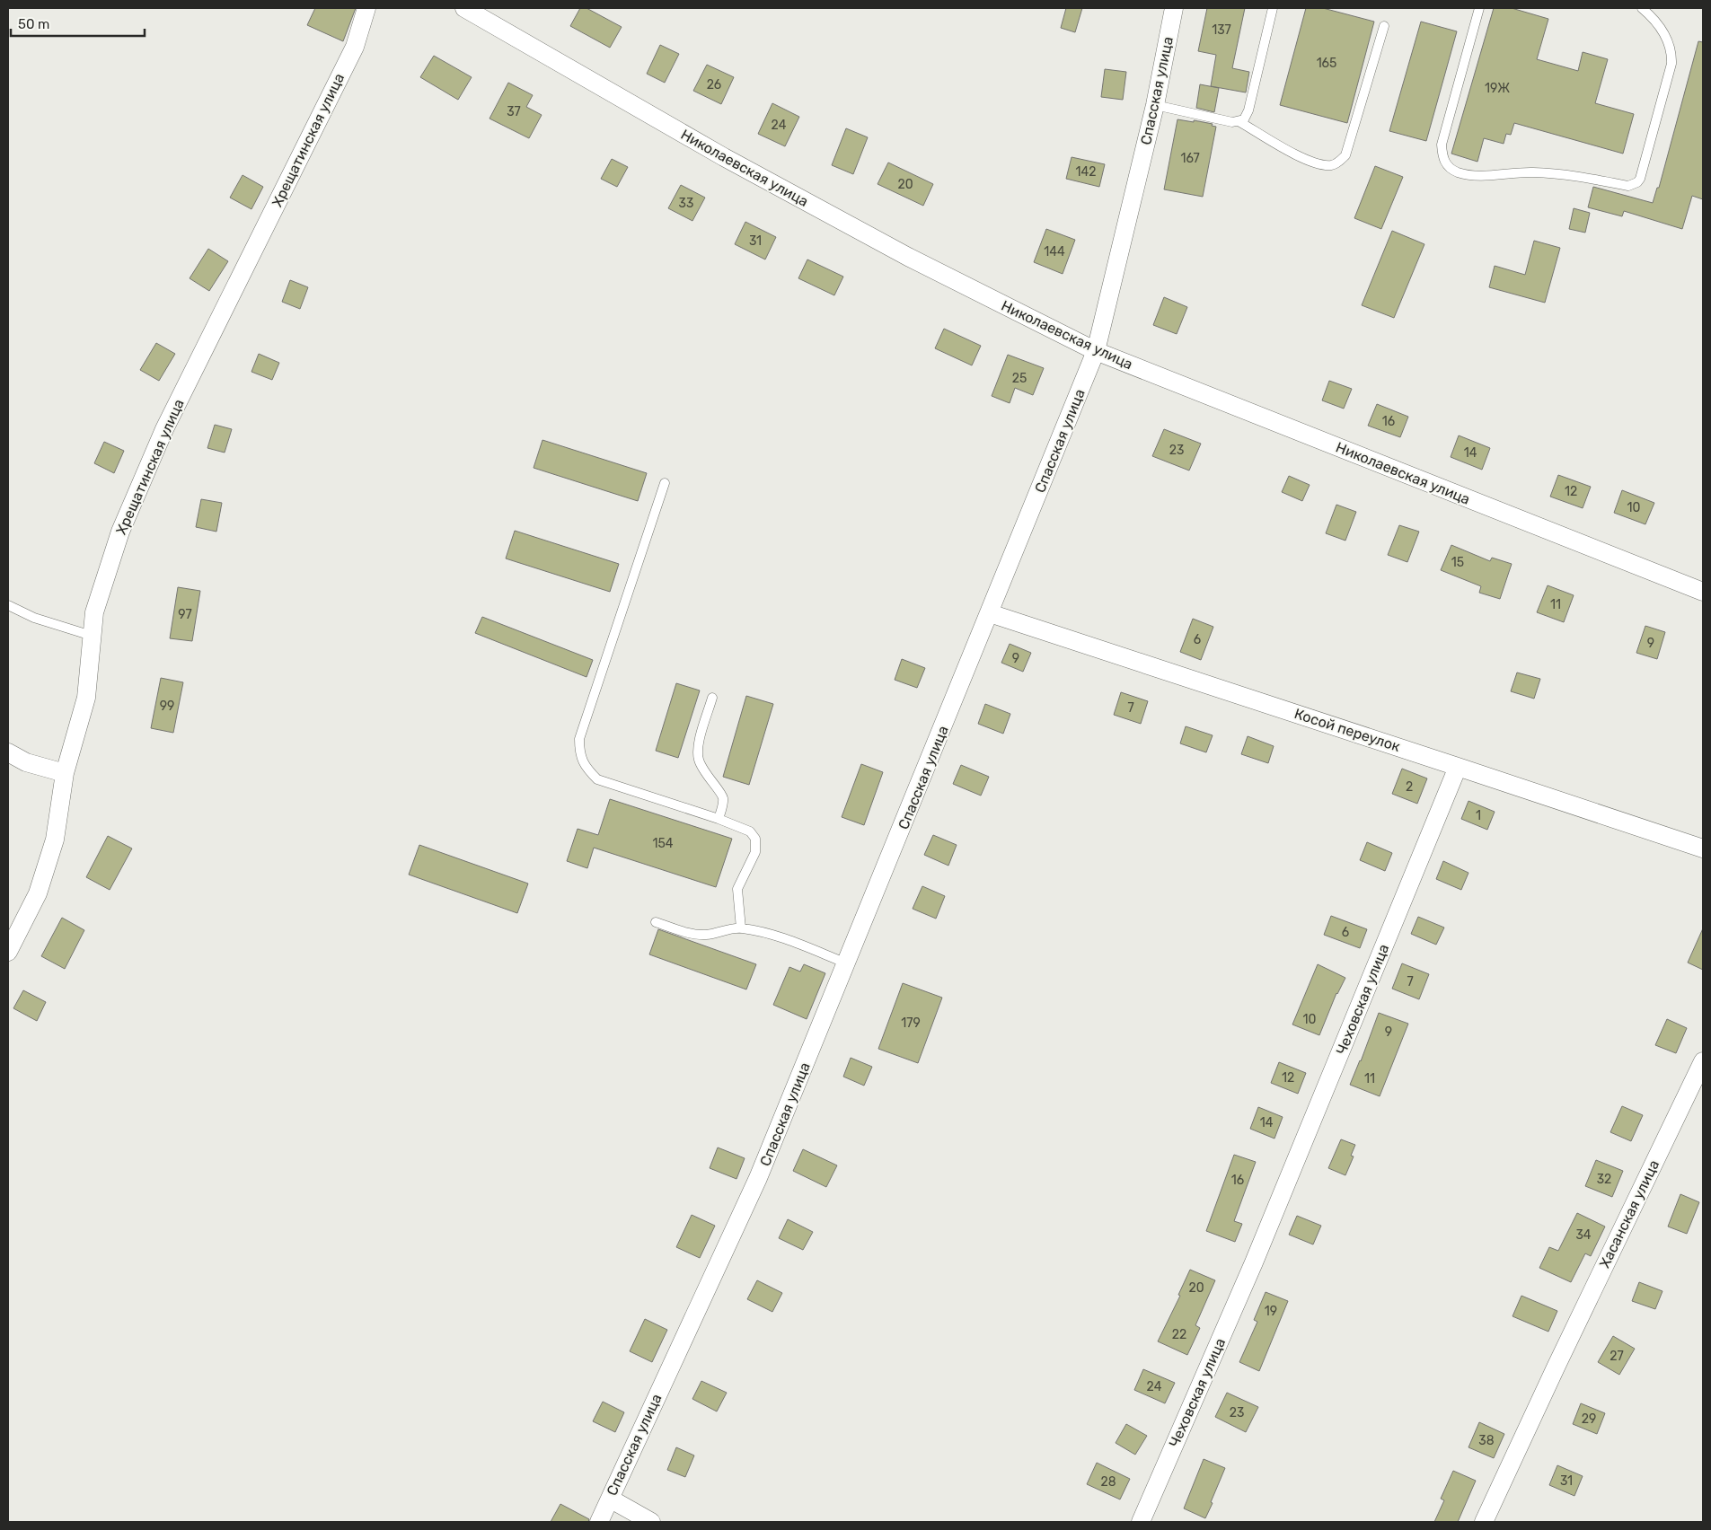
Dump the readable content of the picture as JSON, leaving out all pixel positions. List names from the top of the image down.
{
  "streets": {
    "street": [
      "Спасская улица",
      "Хрещатинская улица",
      "Николаевская улица",
      "Косой переулок",
      "Чеховская улица",
      "Хасанская улица"
    ]
  },
  "crossings": [
    ["Спасская улица", "Николаевская улица"],
    ["Спасская улица", "Косой переулок"],
    ["Косой переулок", "Чеховская улица"]
  ],
  "house_numbers": [
    "137",
    "165",
    "26",
    "19Ж",
    "37",
    "24",
    "167",
    "142",
    "20",
    "33",
    "31",
    "144",
    "25",
    "16",
    "23",
    "14",
    "12",
    "10",
    "15",
    "11",
    "97",
    "6",
    "9",
    "9",
    "99",
    "7",
    "2",
    "1",
    "154",
    "6",
    "7",
    "10",
    "179",
    "9",
    "12",
    "11",
    "14",
    "32",
    "16",
    "34",
    "20",
    "19",
    "22",
    "27",
    "24",
    "23",
    "29",
    "38",
    "31",
    "28"
  ],
  "scale_bar": "50 m"
}
